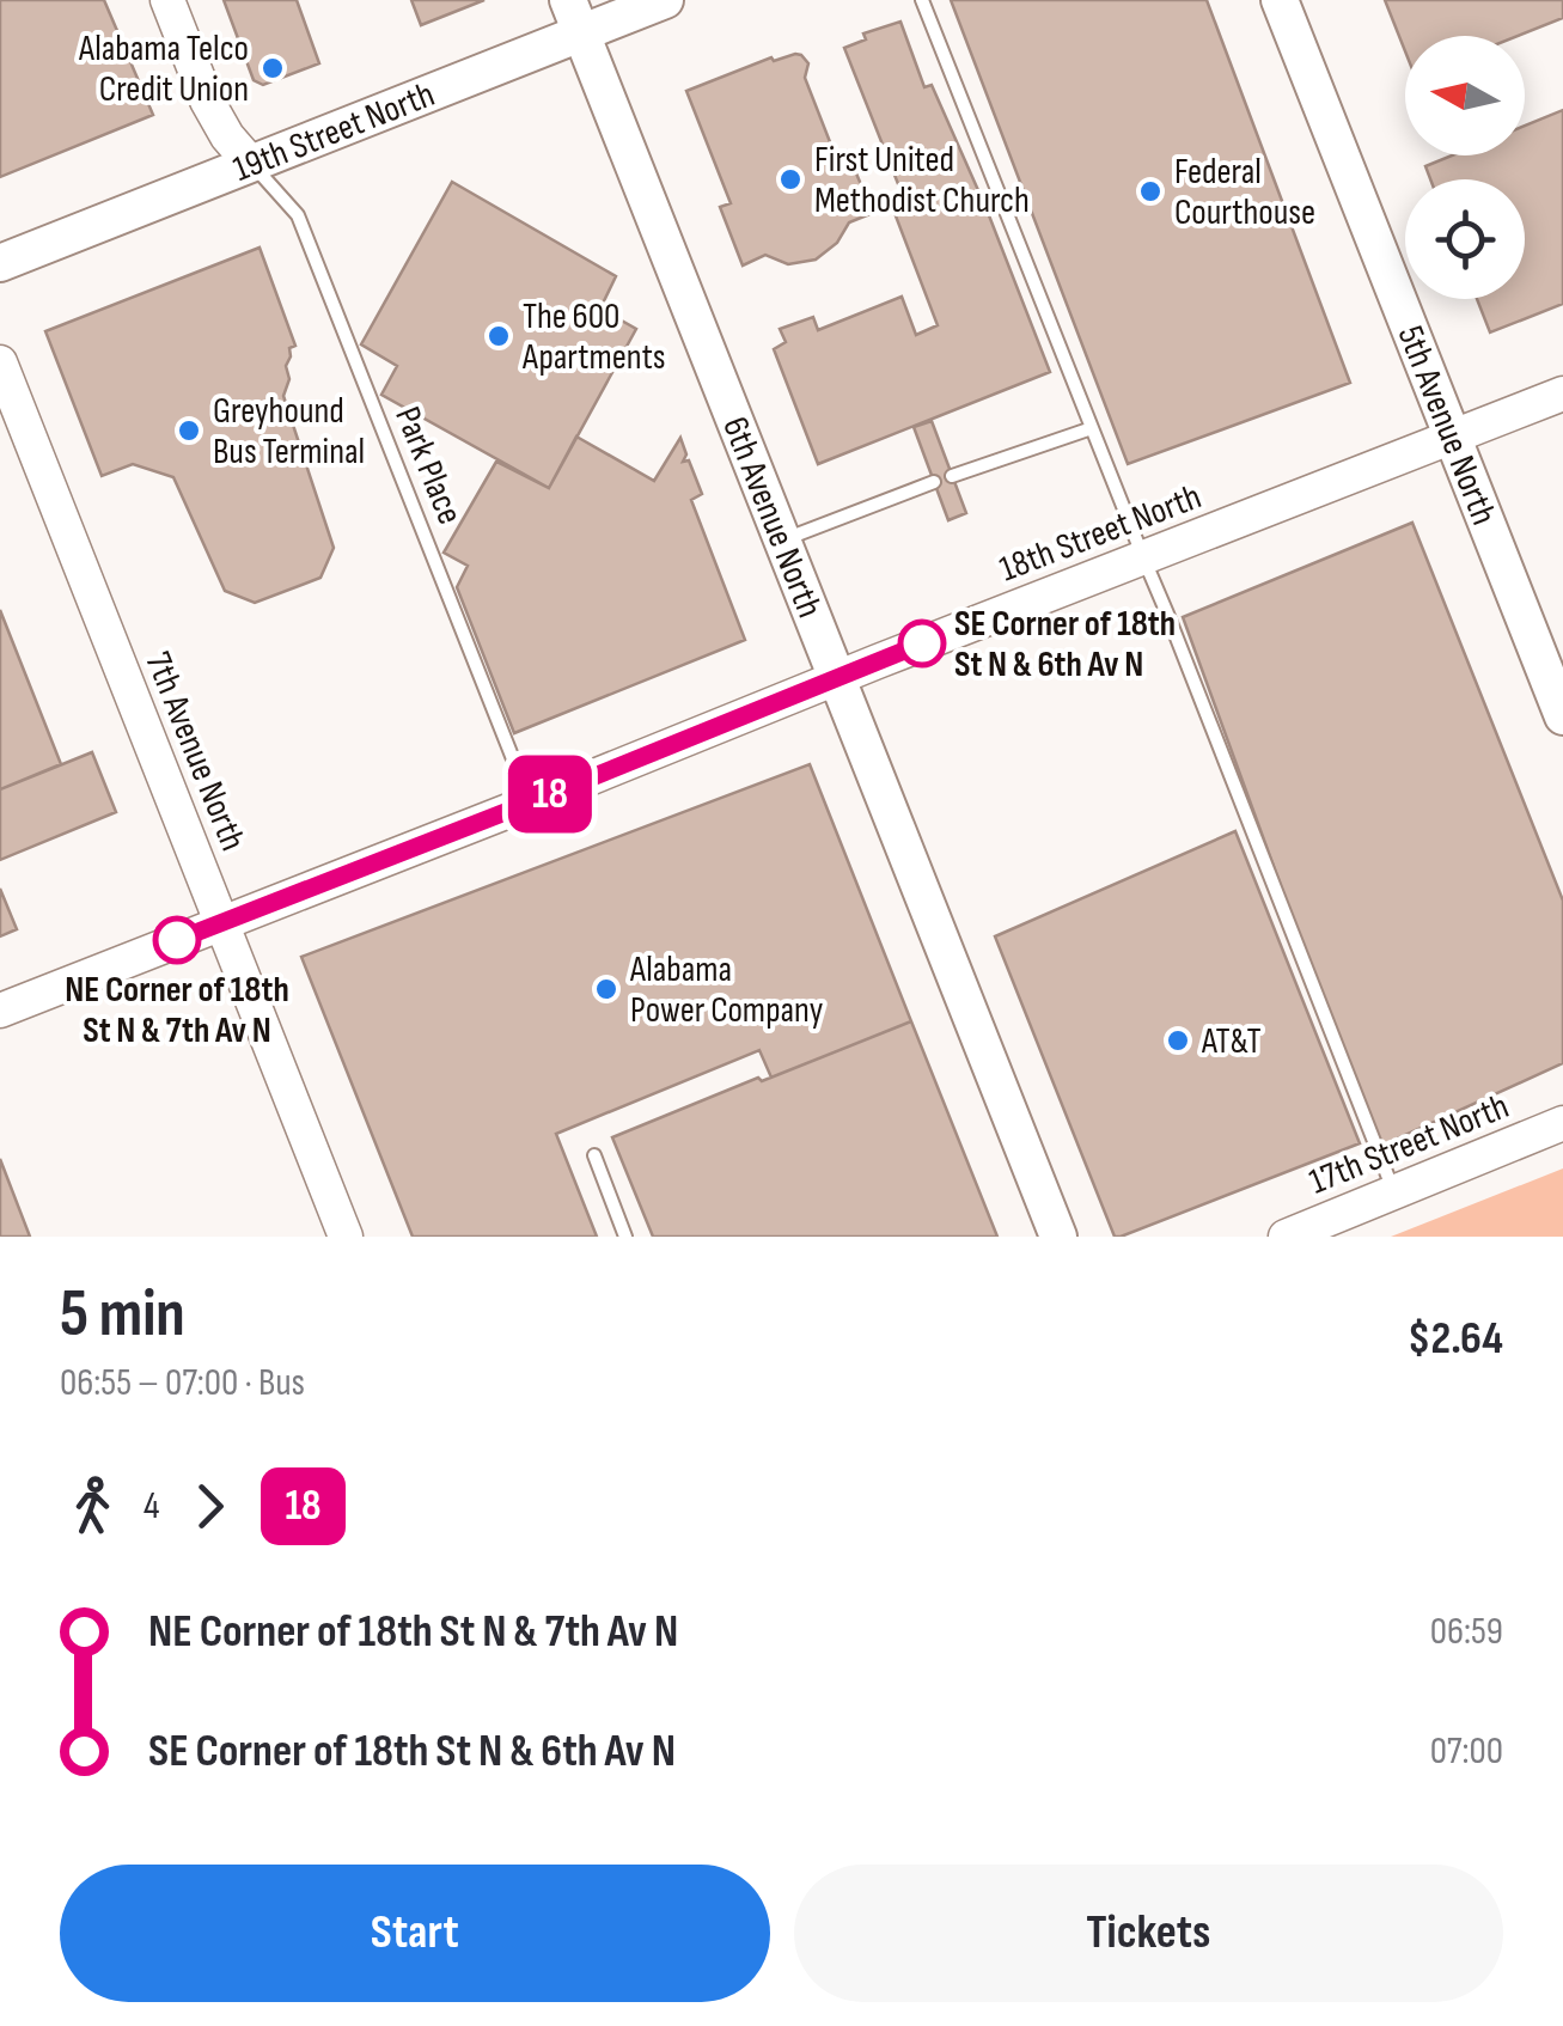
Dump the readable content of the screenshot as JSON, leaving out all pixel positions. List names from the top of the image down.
{
  "streets": {
    "main road": ["19th Street North", "5th Avenue North", "6th Avenue North"],
    "street": ["18th Street North", "7th Avenue North", "17th Street North"],
    "lane": ["Park Place"]
  },
  "crossings": [
    ["19th Street North", "Park Place"],
    ["19th Street North", "6th Avenue North"],
    ["5th Avenue North", "18th Street North"],
    ["Park Place", "18th Street North"],
    ["6th Avenue North", "18th Street North"],
    ["18th Street North", "7th Avenue North"]
  ],
  "places": [
    "Alabama Telco Credit Union",
    "First United Methodist Church",
    "Federal Courthouse",
    "The 600 Apartments",
    "Greyhound Bus Terminal",
    "SE Corner of 18th St N & 6th Av N",
    "NE Corner of 18th St N & 7th Av N",
    "Alabama Power Company",
    "AT&T"
  ],
  "lines": ["bus line 18"],
  "north": "left",
  "page": {
    "on_map": "18",
    "heading": ["5 min", "06:55 – 07:00 · Bus", "$2.64"],
    "legs": ["4", "18"],
    "list": [
      {
        "name": "NE Corner of 18th St N & 7th Av N",
        "value": "06:59"
      },
      {
        "name": "SE Corner of 18th St N & 6th Av N",
        "value": "07:00"
      }
    ],
    "buttons": ["Start", "Tickets"]
  }
}
